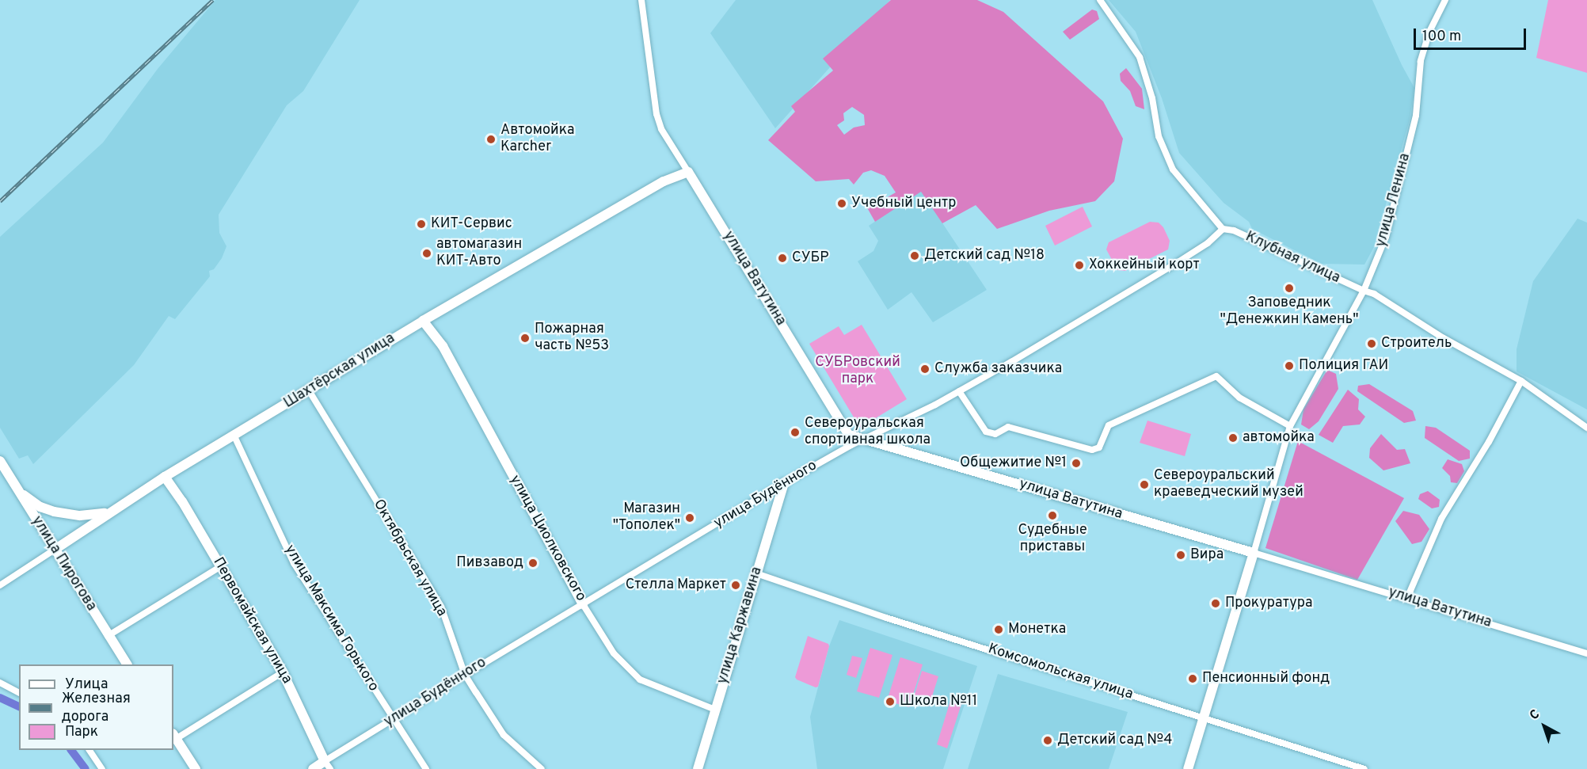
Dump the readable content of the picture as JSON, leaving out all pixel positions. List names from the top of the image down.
{
  "streets": {
    "main road": [
      "улица Ленина",
      "улица Ватутина",
      "Шахтёрская улица",
      "улица Будённого",
      "улица Циолковского",
      "улица Пирогова",
      "Первомайская улица",
      "улица Каржавина"
    ],
    "street": [
      "Клубная улица",
      "Октябрьская улица",
      "улица Максима Горького",
      "Комсомольская улица"
    ]
  },
  "crossings": [
    ["улица Ленина", "Клубная улица"],
    ["улица Ленина", "улица Ватутина"],
    ["улица Ленина", "Комсомольская улица"],
    ["Клубная улица", "улица Будённого"],
    ["улица Ватутина", "Шахтёрская улица"],
    ["улица Ватутина", "улица Будённого"],
    ["Шахтёрская улица", "улица Циолковского"],
    ["Шахтёрская улица", "Октябрьская улица"],
    ["Шахтёрская улица", "улица Пирогова"],
    ["Шахтёрская улица", "улица Максима Горького"],
    ["Шахтёрская улица", "Первомайская улица"],
    ["улица Будённого", "улица Циолковского"],
    ["улица Будённого", "Октябрьская улица"],
    ["улица Будённого", "улица Максима Горького"],
    ["улица Будённого", "Первомайская улица"],
    ["улица Будённого", "улица Каржавина"],
    ["улица Циолковского", "улица Каржавина"],
    ["улица Каржавина", "Комсомольская улица"]
  ],
  "parks": ["СУБРовский парк"],
  "places": [
    "Автомойка Karcher",
    "Учебный центр",
    "КИТ-Сервис",
    "автомагазин КИТ-Авто",
    "Детский сад №18",
    "СУБР",
    "Хоккейный корт",
    "Заповедник \"Денежкин Камень\"",
    "Пожарная часть №53",
    "Строитель",
    "Полиция ГАИ",
    "Служба заказчика",
    "Североуральская спортивная школа",
    "автомойка",
    "Общежитие №1",
    "Североуральский краеведческий музей",
    "Судебные приставы",
    "Магазин \"Тополек\"",
    "Вира",
    "Пивзавод",
    "Стелла Маркет",
    "Прокуратура",
    "Монетка",
    "Пенсионный фонд",
    "Школа №11",
    "Детский сад №4"
  ],
  "legend": ["Улица", "Железная дорога", "Парк"],
  "scale_bar": "100 m",
  "north": "top left"
}
